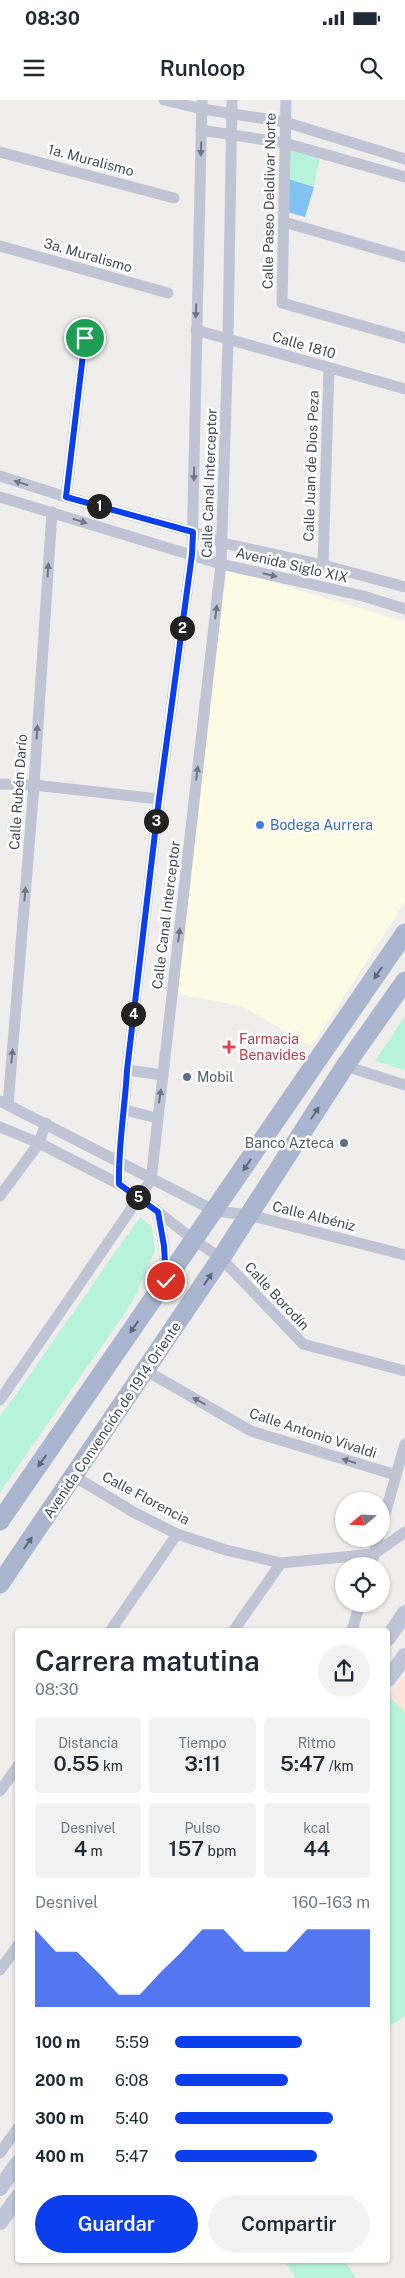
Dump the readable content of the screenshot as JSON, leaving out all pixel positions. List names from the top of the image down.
{
  "streets": {
    "main road": ["Avenida Convención de 1914 Oriente"],
    "street": [
      "1a. Muralismo",
      "Calle Paseo Delolivar Norte",
      "3a. Muralismo",
      "Calle 1810",
      "Calle Juan de Dios Peza",
      "Calle Canal Interceptor",
      "Avenida Siglo XIX",
      "Calle Rubén Darío",
      "Calle Albéniz",
      "Calle Borodín",
      "Calle Antonio Vivaldi",
      "Calle Florencia"
    ]
  },
  "crossings": [
    ["Calle 1810", "Calle Juan de Dios Peza"],
    ["Calle 1810", "Calle Canal Interceptor"],
    ["Calle Juan de Dios Peza", "Avenida Siglo XIX"],
    ["Calle Canal Interceptor", "Avenida Siglo XIX"],
    ["Calle Canal Interceptor", "Calle Albéniz"],
    ["Calle Canal Interceptor", "Calle Borodín"],
    ["Avenida Siglo XIX", "Calle Rubén Darío"],
    ["Calle Rubén Darío", "Calle Albéniz"],
    ["Calle Albéniz", "Avenida Convención de 1914 Oriente"],
    ["Calle Borodín", "Avenida Convención de 1914 Oriente"],
    ["Avenida Convención de 1914 Oriente", "Calle Antonio Vivaldi"],
    ["Avenida Convención de 1914 Oriente", "Calle Florencia"]
  ],
  "one_way": ["Calle Rubén Darío", "Calle Antonio Vivaldi"],
  "places": {
    "other": ["Bodega Aurrera", "Mobil", "Banco Azteca"],
    "health": ["Farmacia Benavides"]
  },
  "north": "left",
  "page": {
    "status": "08:30",
    "header": "Runloop",
    "pins": [
      "1",
      "2",
      "3",
      "4",
      "5"
    ],
    "heading": ["Carrera matutina", "08:30"],
    "stats": [
      ["Distancia", "0.55 km"],
      ["Tiempo", "3:11"],
      ["Ritmo", "5:47 /km"],
      ["Desnivel", "4 m"],
      ["Pulso", "157 bpm"],
      ["kcal", "44"]
    ],
    "chart": ["Desnivel", "160–163 m"],
    "list": [
      {
        "name": "100 m",
        "note": "5:59"
      },
      {
        "name": "200 m",
        "note": "6:08"
      },
      {
        "name": "300 m",
        "note": "5:40"
      },
      {
        "name": "400 m",
        "note": "5:47"
      }
    ],
    "buttons": ["Guardar", "Compartir"]
  }
}
